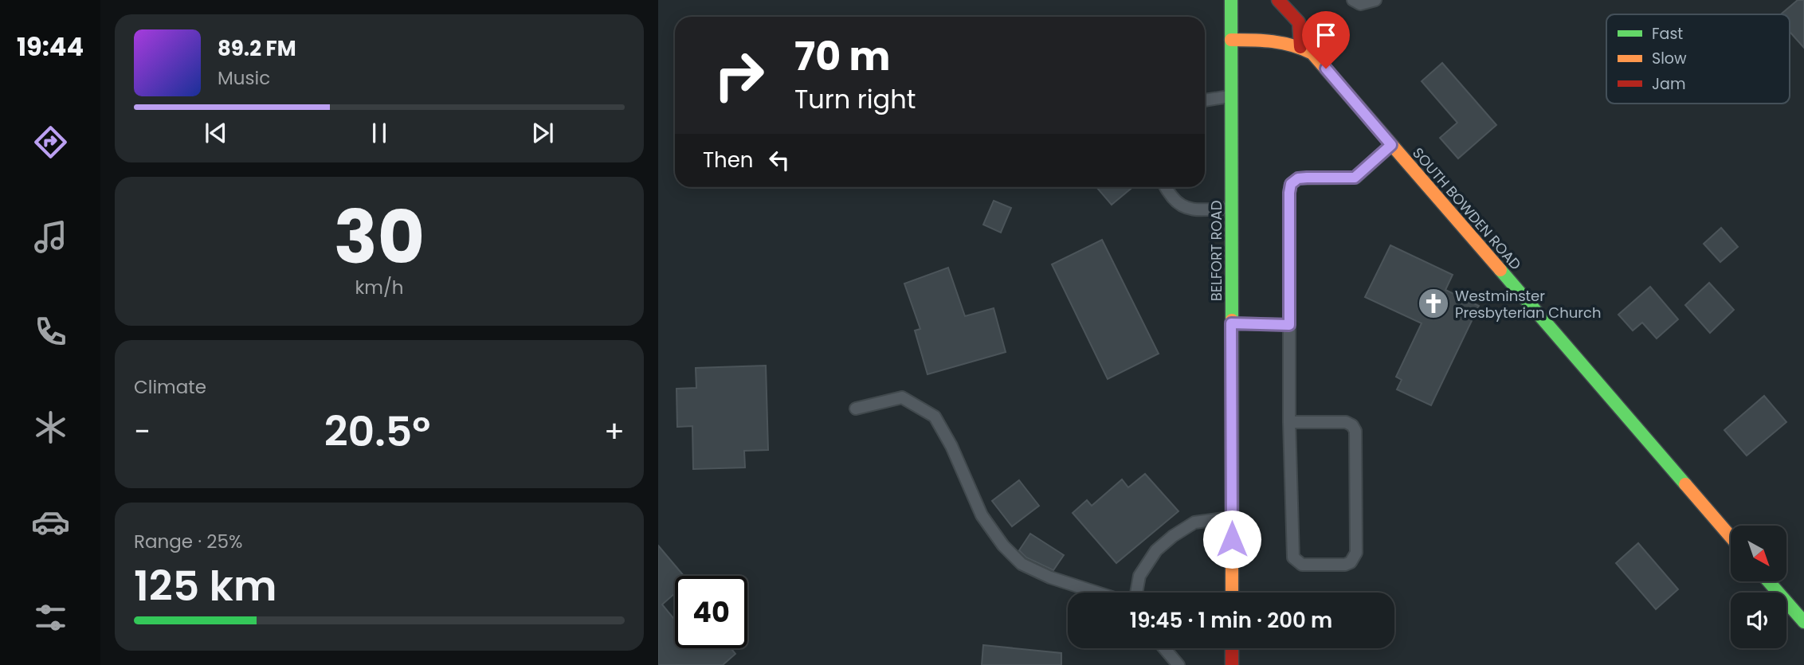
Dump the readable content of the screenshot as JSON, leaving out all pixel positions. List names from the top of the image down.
{
  "streets": {
    "main road": ["SOUTH BOWDEN ROAD", "BELFORT ROAD"]
  },
  "crossings": [
    ["SOUTH BOWDEN ROAD", "BELFORT ROAD"]
  ],
  "places": {
    "church": ["Westminster Presbyterian Church"]
  },
  "legend": ["Fast", "Slow", "Jam"],
  "north": "bottom right",
  "page": {
    "tabs": "19:44",
    "turn": ["70 m", "Turn right"],
    "song": ["89.2 FM", "Music"],
    "then": "Then",
    "tile": [
      ["30", "km/h"],
      "Climate",
      ["Range · 25%", "125 km"]
    ],
    "heat": ["−", "20.5°", "+"],
    "limit": "40",
    "trip": "19:45 · 1 min · 200 m"
  }
}
